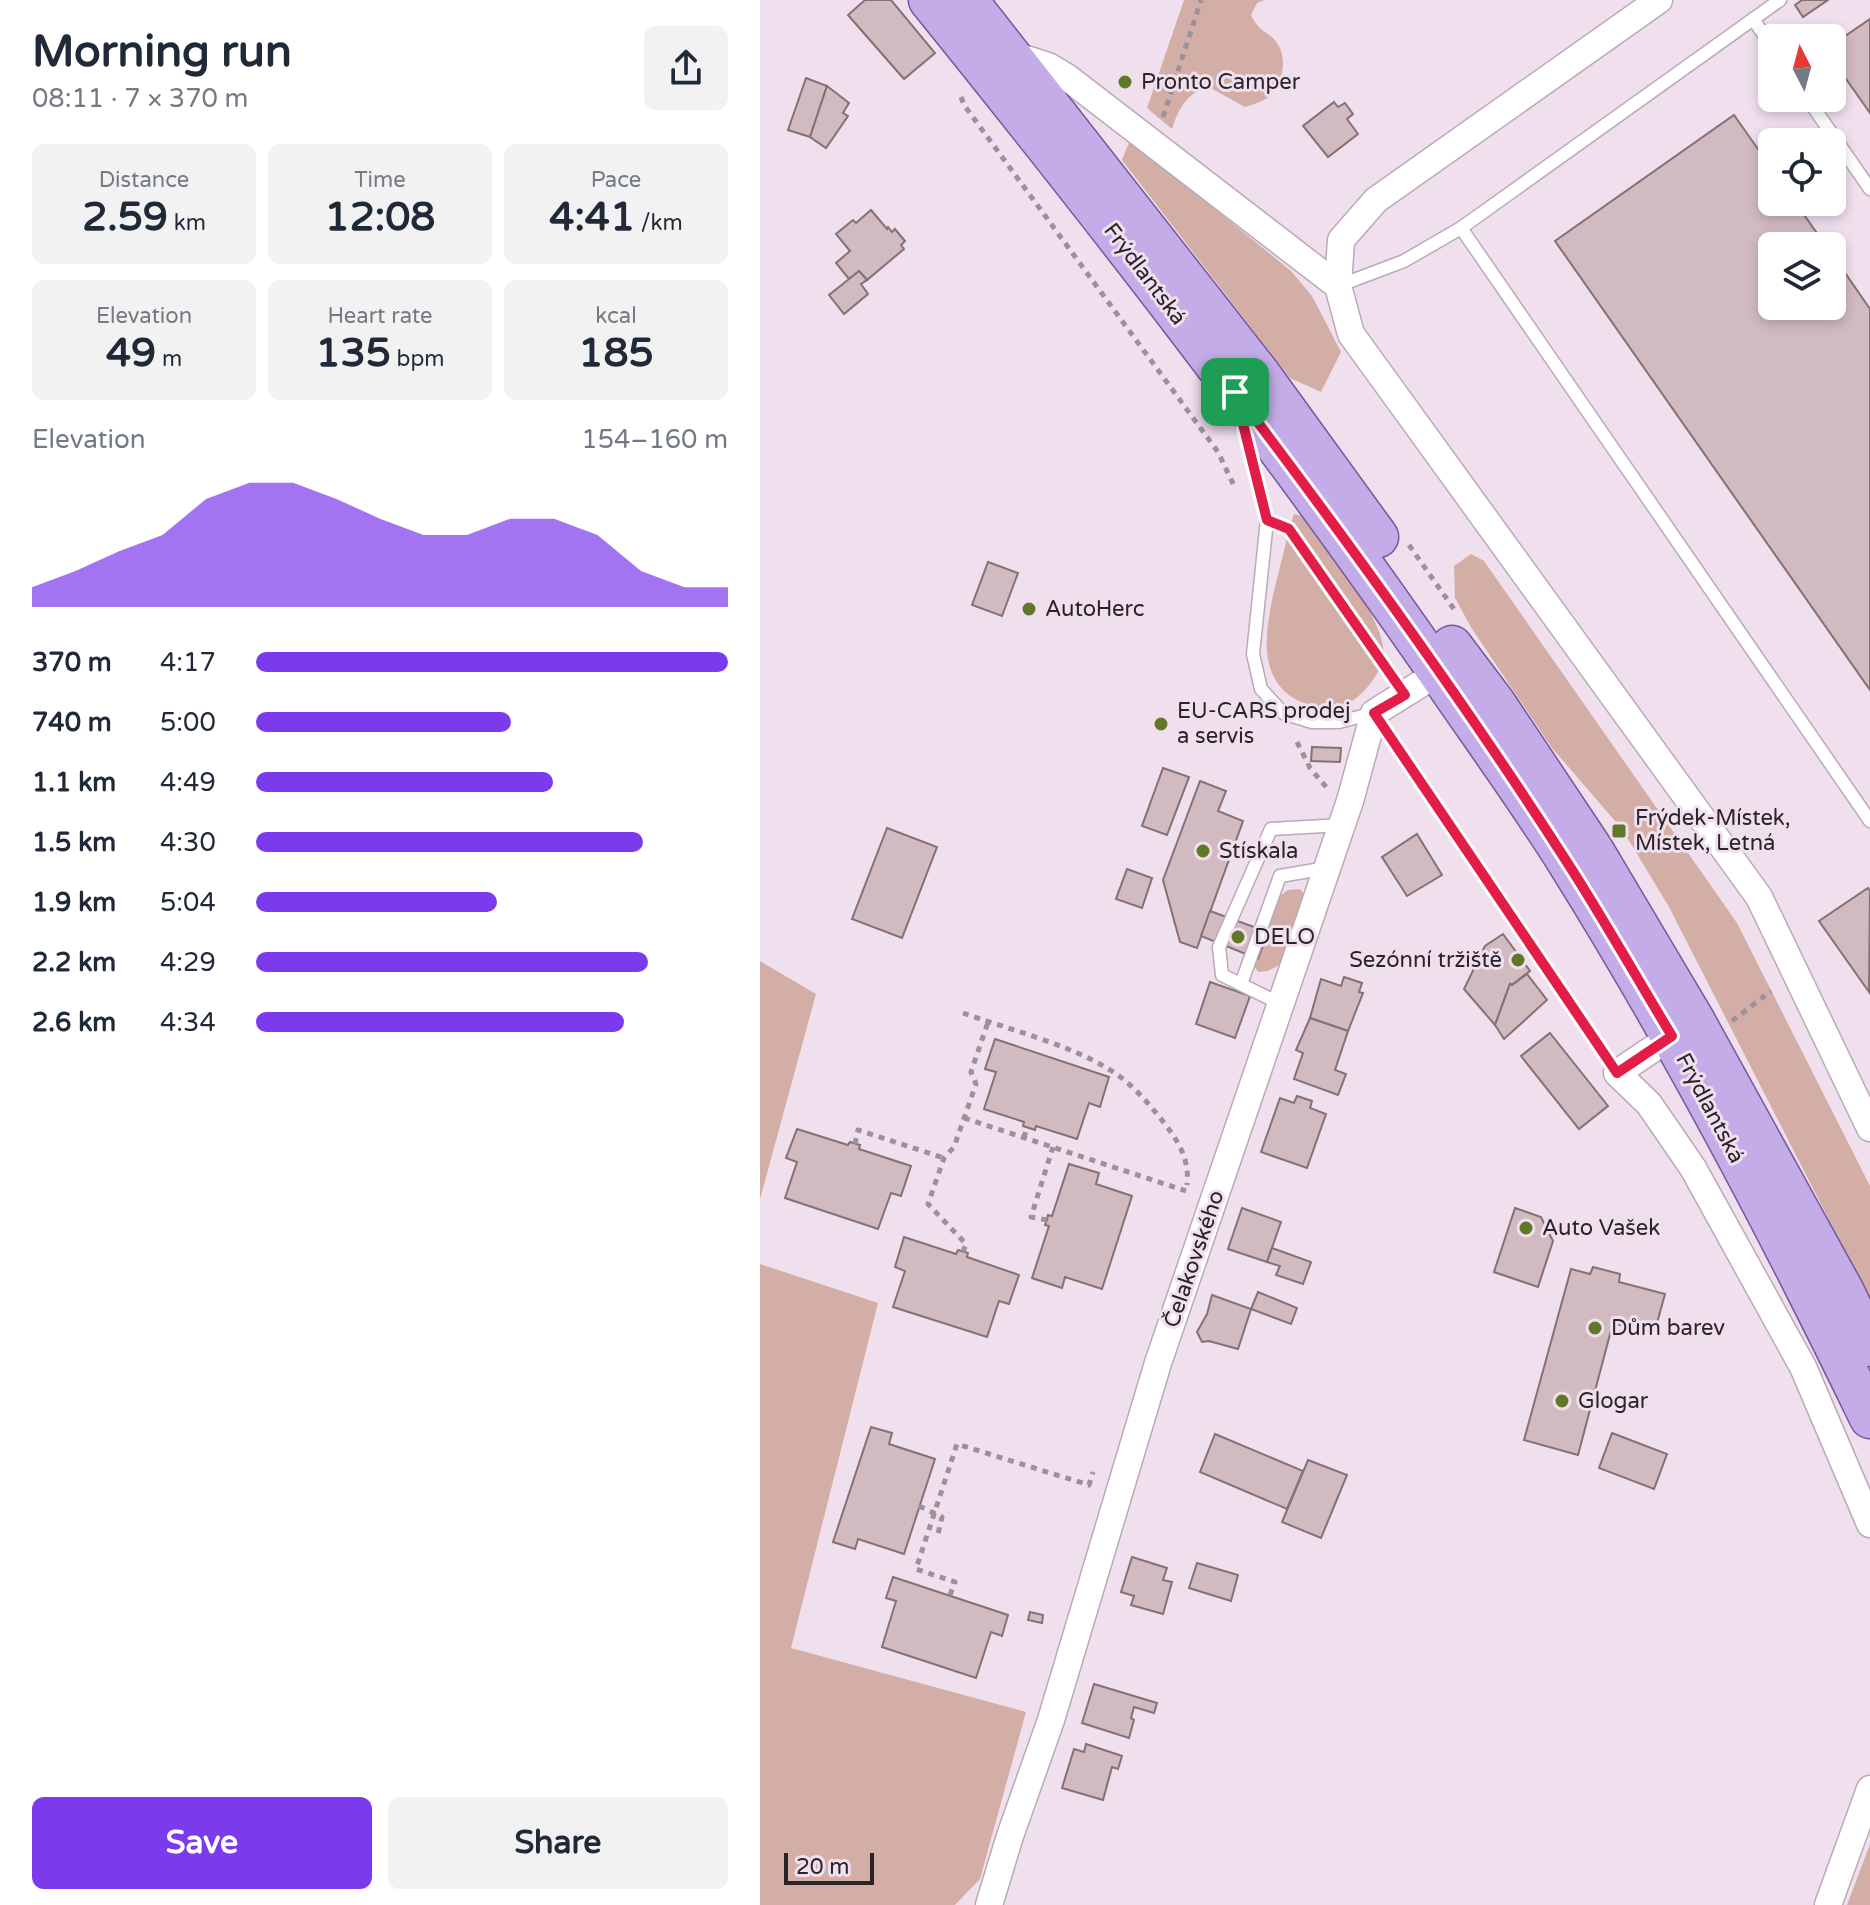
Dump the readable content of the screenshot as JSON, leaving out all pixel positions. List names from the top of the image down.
{
  "streets": {
    "main road": ["Frýdlantská"],
    "street": ["Čelakovského"]
  },
  "places": {
    "other": [
      "Pronto Camper",
      "AutoHerc",
      "EU-CARS prodej a servis",
      "Stískala",
      "DELO",
      "Sezónní tržiště",
      "Auto Vašek",
      "Dům barev",
      "Glogar"
    ],
    "transit": ["Frýdek-Místek, Místek, Letná"]
  },
  "scale_bar": "20 m",
  "north": "top",
  "page": {
    "heading": ["Morning run", "08:11 · 7 × 370 m"],
    "stats": [
      ["Distance", "2.59 km"],
      ["Time", "12:08"],
      ["Pace", "4:41 /km"],
      ["Elevation", "49 m"],
      ["Heart rate", "135 bpm"],
      ["kcal", "185"]
    ],
    "chart": ["Elevation", "154–160 m"],
    "list": [
      {
        "name": "370 m",
        "note": "4:17"
      },
      {
        "name": "740 m",
        "note": "5:00"
      },
      {
        "name": "1.1 km",
        "note": "4:49"
      },
      {
        "name": "1.5 km",
        "note": "4:30"
      },
      {
        "name": "1.9 km",
        "note": "5:04"
      },
      {
        "name": "2.2 km",
        "note": "4:29"
      },
      {
        "name": "2.6 km",
        "note": "4:34"
      }
    ],
    "buttons": ["Save", "Share"],
    "scale": "20 m"
  }
}
